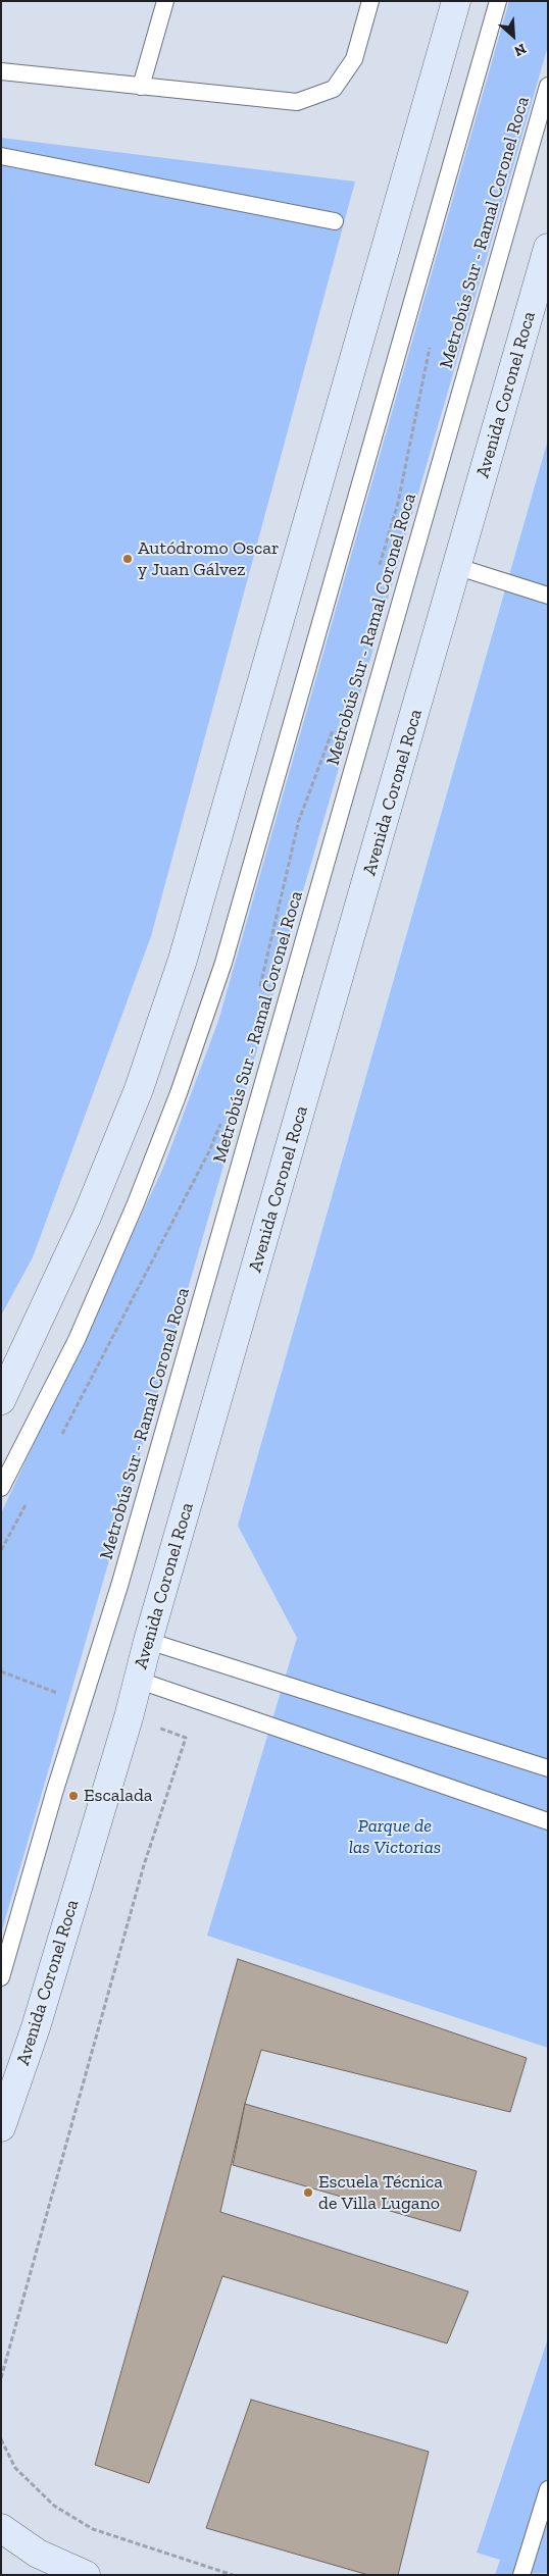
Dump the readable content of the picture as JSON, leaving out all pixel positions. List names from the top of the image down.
{
  "streets": {
    "main road": ["Avenida Coronel Roca"],
    "lane": ["Metrobús Sur - Ramal Coronel Roca"]
  },
  "parks": ["Parque de las Victorias"],
  "places": ["Autódromo Oscar y Juan Gálvez", "Escalada", "Escuela Técnica de Villa Lugano"],
  "north": "bottom right"
}
